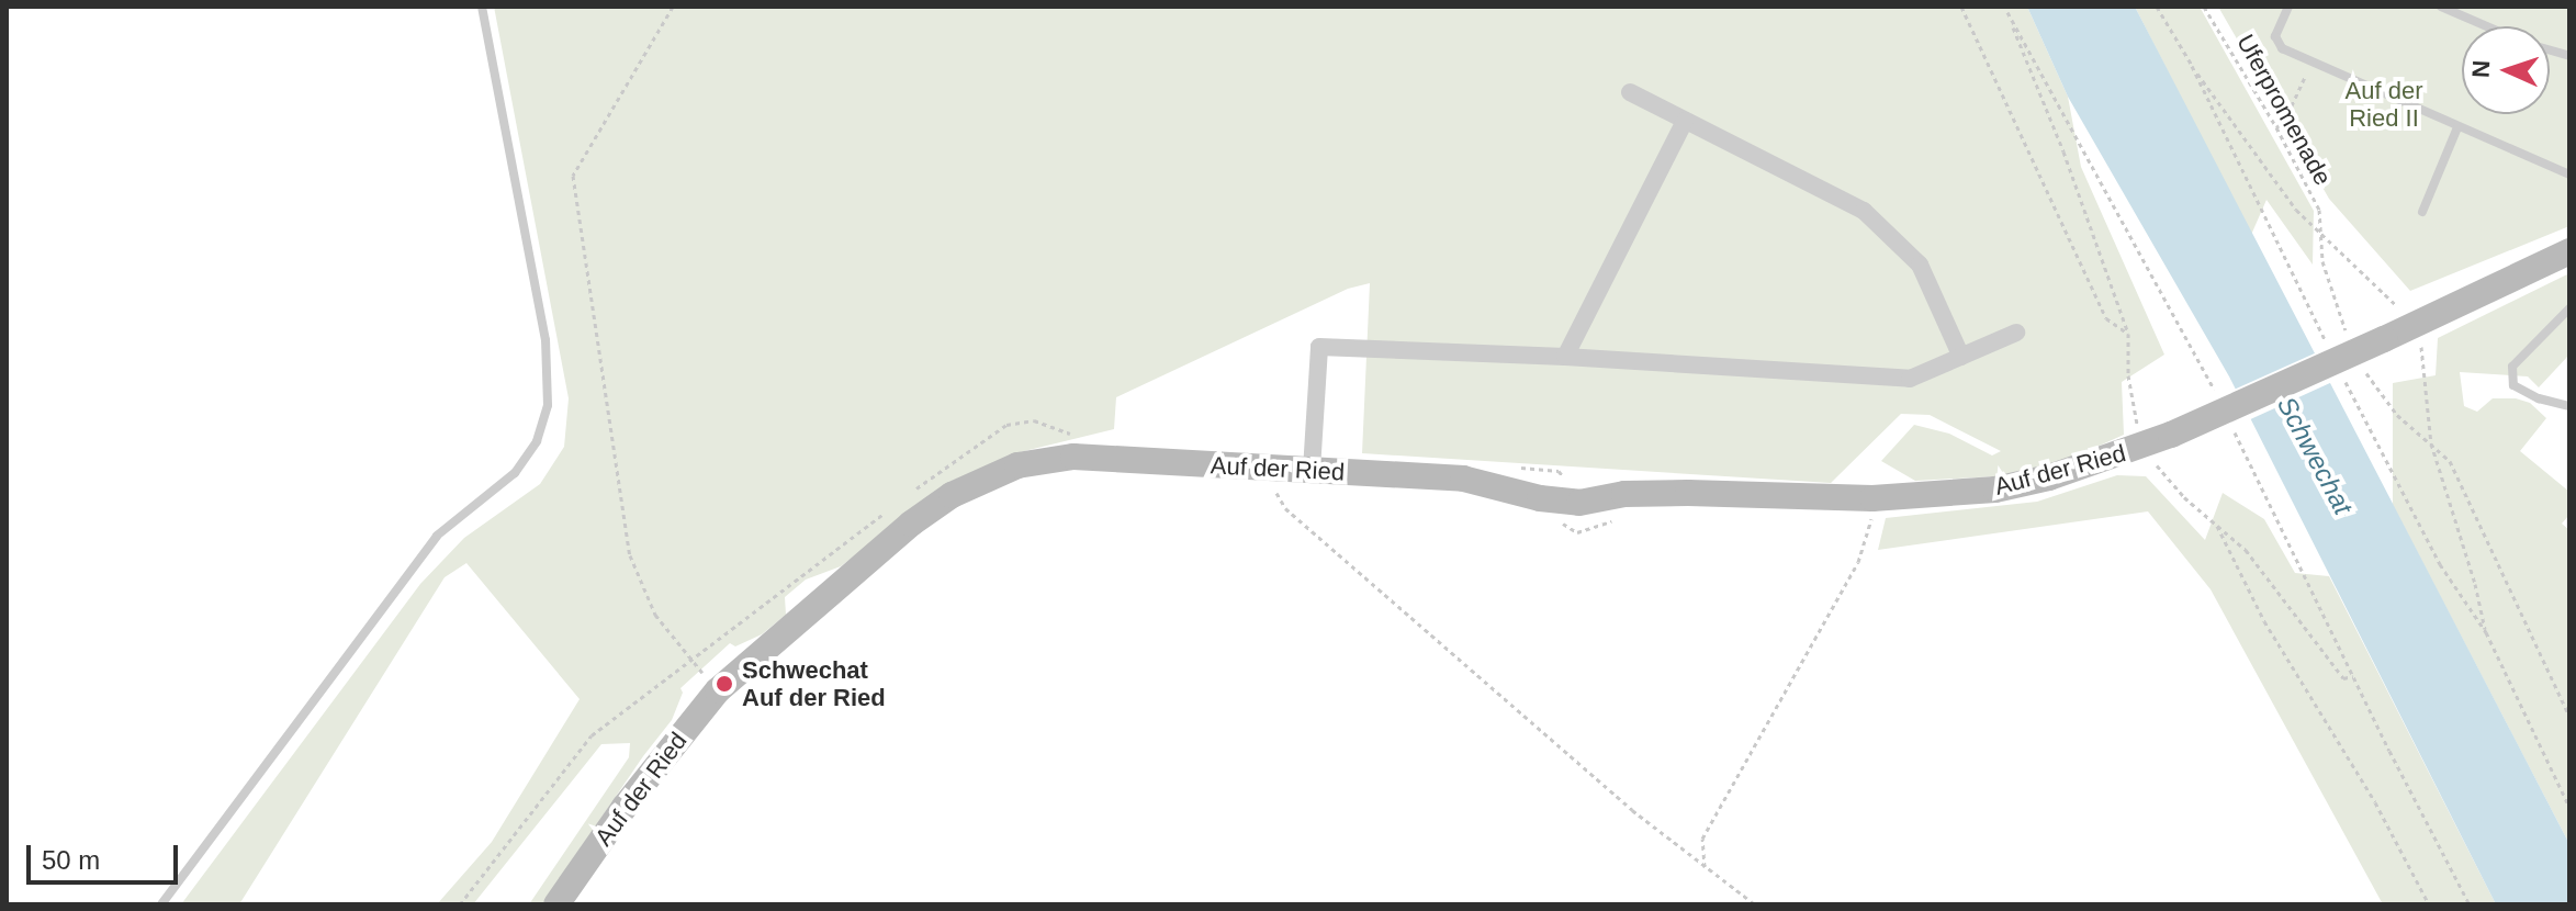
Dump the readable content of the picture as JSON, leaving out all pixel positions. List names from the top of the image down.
{
  "streets": {
    "main road": ["Auf der Ried"],
    "path": ["Uferpromenade"]
  },
  "water": ["Schwechat"],
  "parks": ["Auf der Ried II"],
  "places": ["Schwechat Auf der Ried"],
  "scale_bar": "50 m",
  "north": "left"
}
